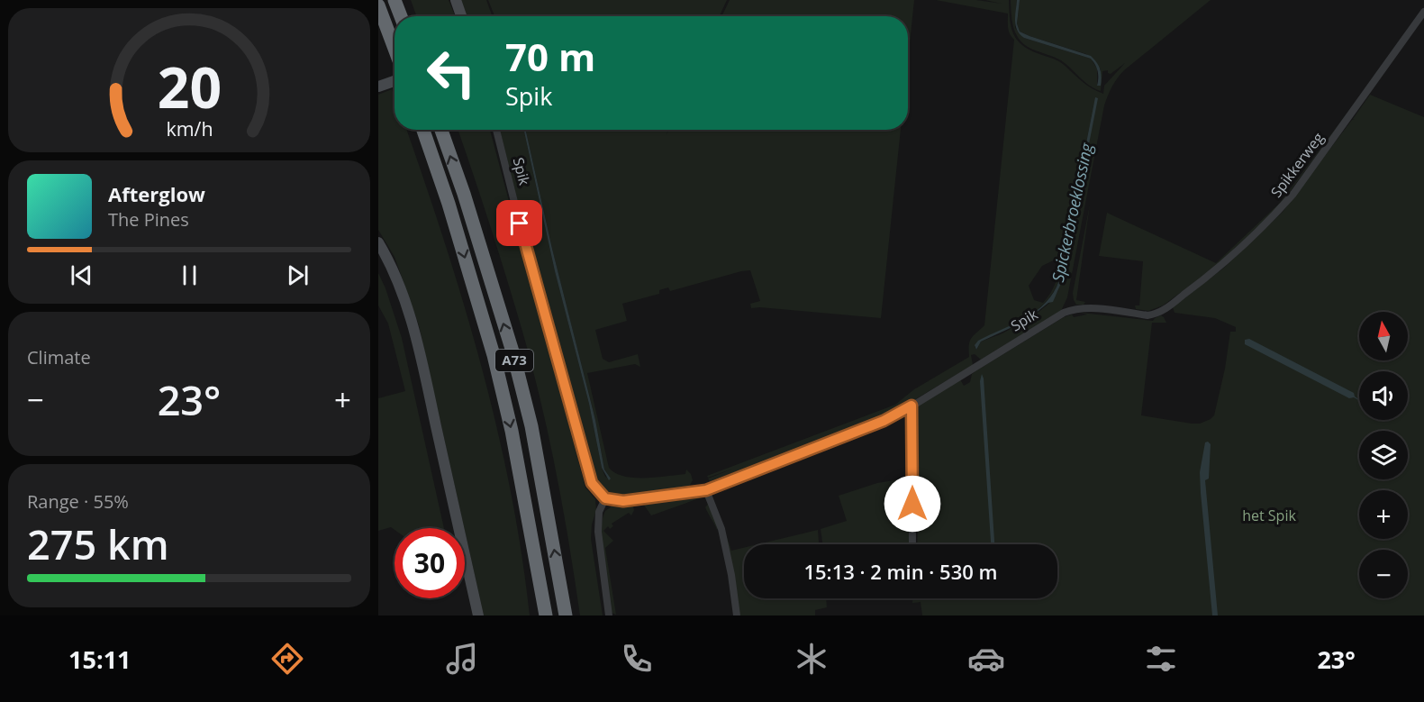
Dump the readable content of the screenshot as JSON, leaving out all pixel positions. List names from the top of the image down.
{
  "streets": {
    "highway": ["A73"],
    "street": ["Spikkerweg", "Spik"]
  },
  "crossings": [
    ["Spikkerweg", "Spik"]
  ],
  "water": ["Spickerbroeklossing"],
  "parks": ["het Spik"],
  "north": "top",
  "page": {
    "turn": ["70 m", "Spik"],
    "song": ["Afterglow", "The Pines"],
    "tile": [
      "Climate",
      ["Range · 55%", "275 km"]
    ],
    "map_buttons": ["+", "−"],
    "heat": ["−", "23°", "+"],
    "limit": "30",
    "trip": "15:13 · 2 min · 530 m",
    "tabs": ["15:11", "23°"],
    "gauge": ["20", "km/h"]
  }
}
